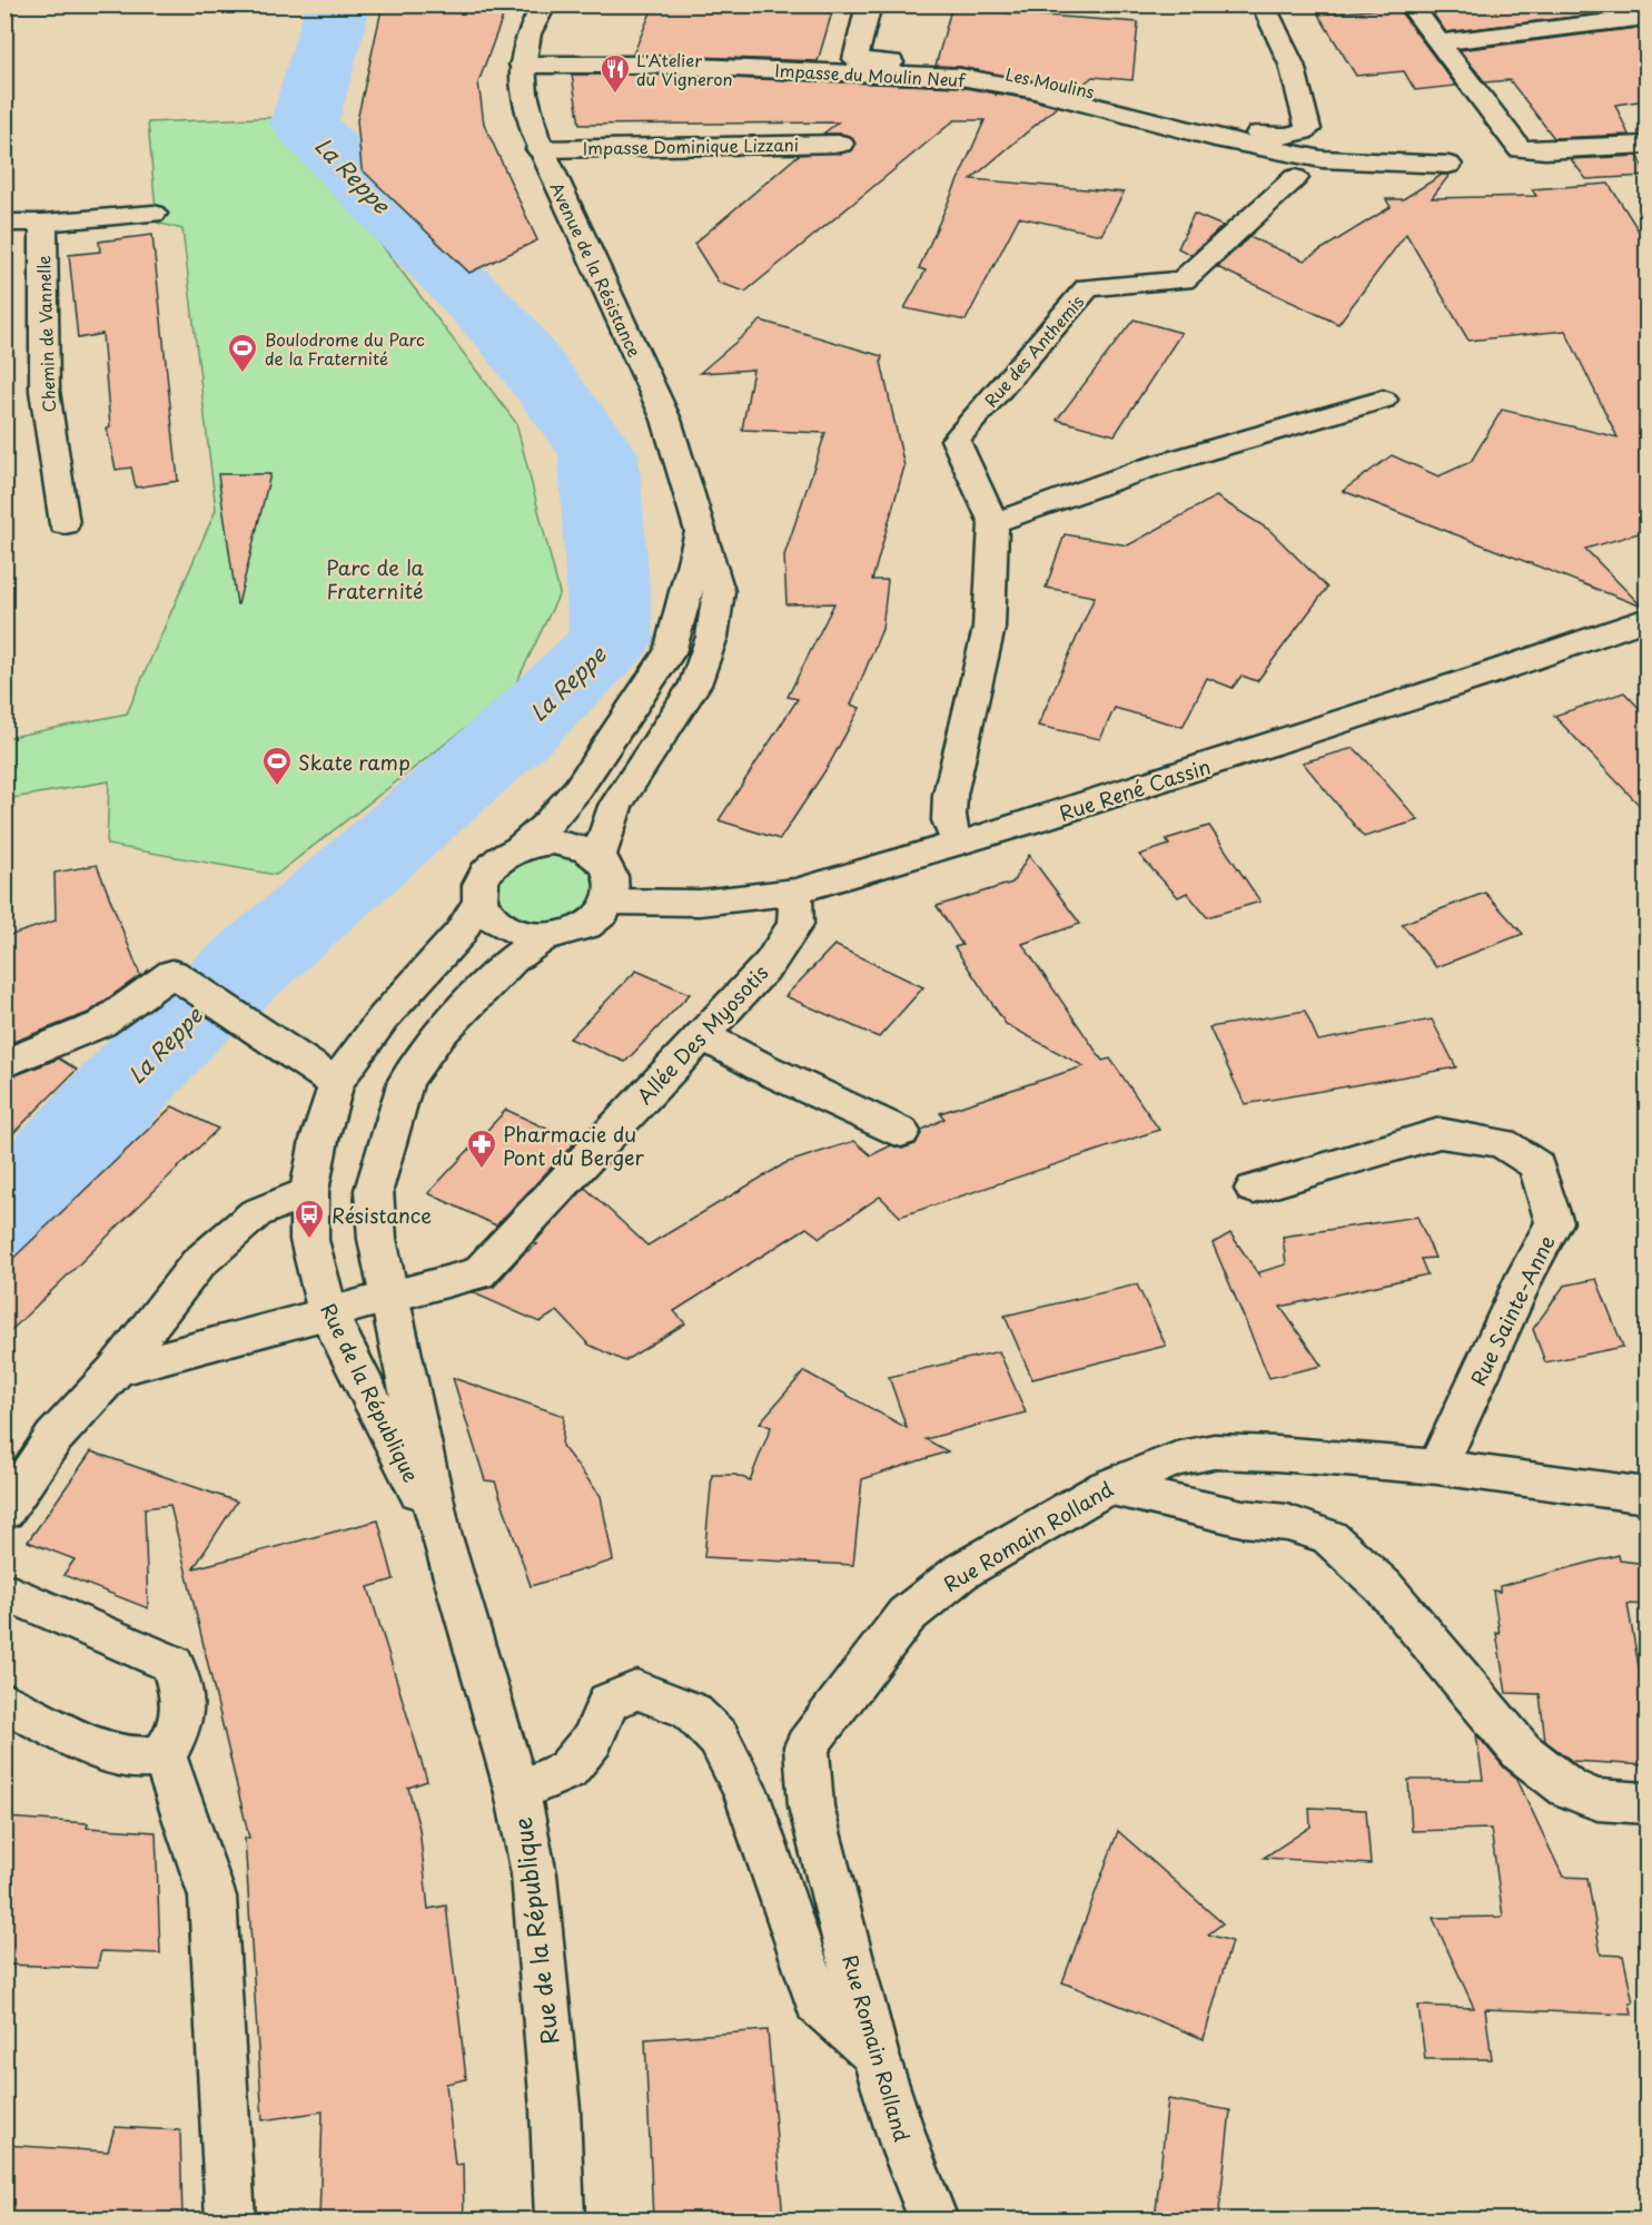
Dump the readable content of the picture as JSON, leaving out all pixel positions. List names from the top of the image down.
{
  "streets": {
    "street": [
      "Impasse du Moulin Neuf",
      "Les Moulins",
      "Impasse Dominique Lizzani",
      "Avenue de la Résistance",
      "Chemin de Vannelle",
      "Rue des Anthemis",
      "Rue René Cassin",
      "Allée Des Myosotis",
      "Rue Sainte-Anne",
      "Rue de la République",
      "Rue Romain Rolland"
    ]
  },
  "crossings": [
    ["Impasse du Moulin Neuf", "Avenue de la Résistance"],
    ["Impasse Dominique Lizzani", "Avenue de la Résistance"],
    ["Avenue de la Résistance", "Rue René Cassin"],
    ["Avenue de la Résistance", "Rue de la République"],
    ["Rue des Anthemis", "Rue René Cassin"],
    ["Rue René Cassin", "Allée Des Myosotis"],
    ["Rue René Cassin", "Rue de la République"],
    ["Allée Des Myosotis", "Rue de la République"],
    ["Rue Sainte-Anne", "Rue Romain Rolland"]
  ],
  "water": ["La Reppe"],
  "parks": ["Parc de la Fraternité"],
  "places": {
    "restaurant": ["L'Atelier du Vigneron"],
    "sports": ["Boulodrome du Parc de la Fraternité", "Skate ramp"],
    "pharmacy": ["Pharmacie du Pont du Berger"],
    "bus stop": ["Résistance"]
  }
}
